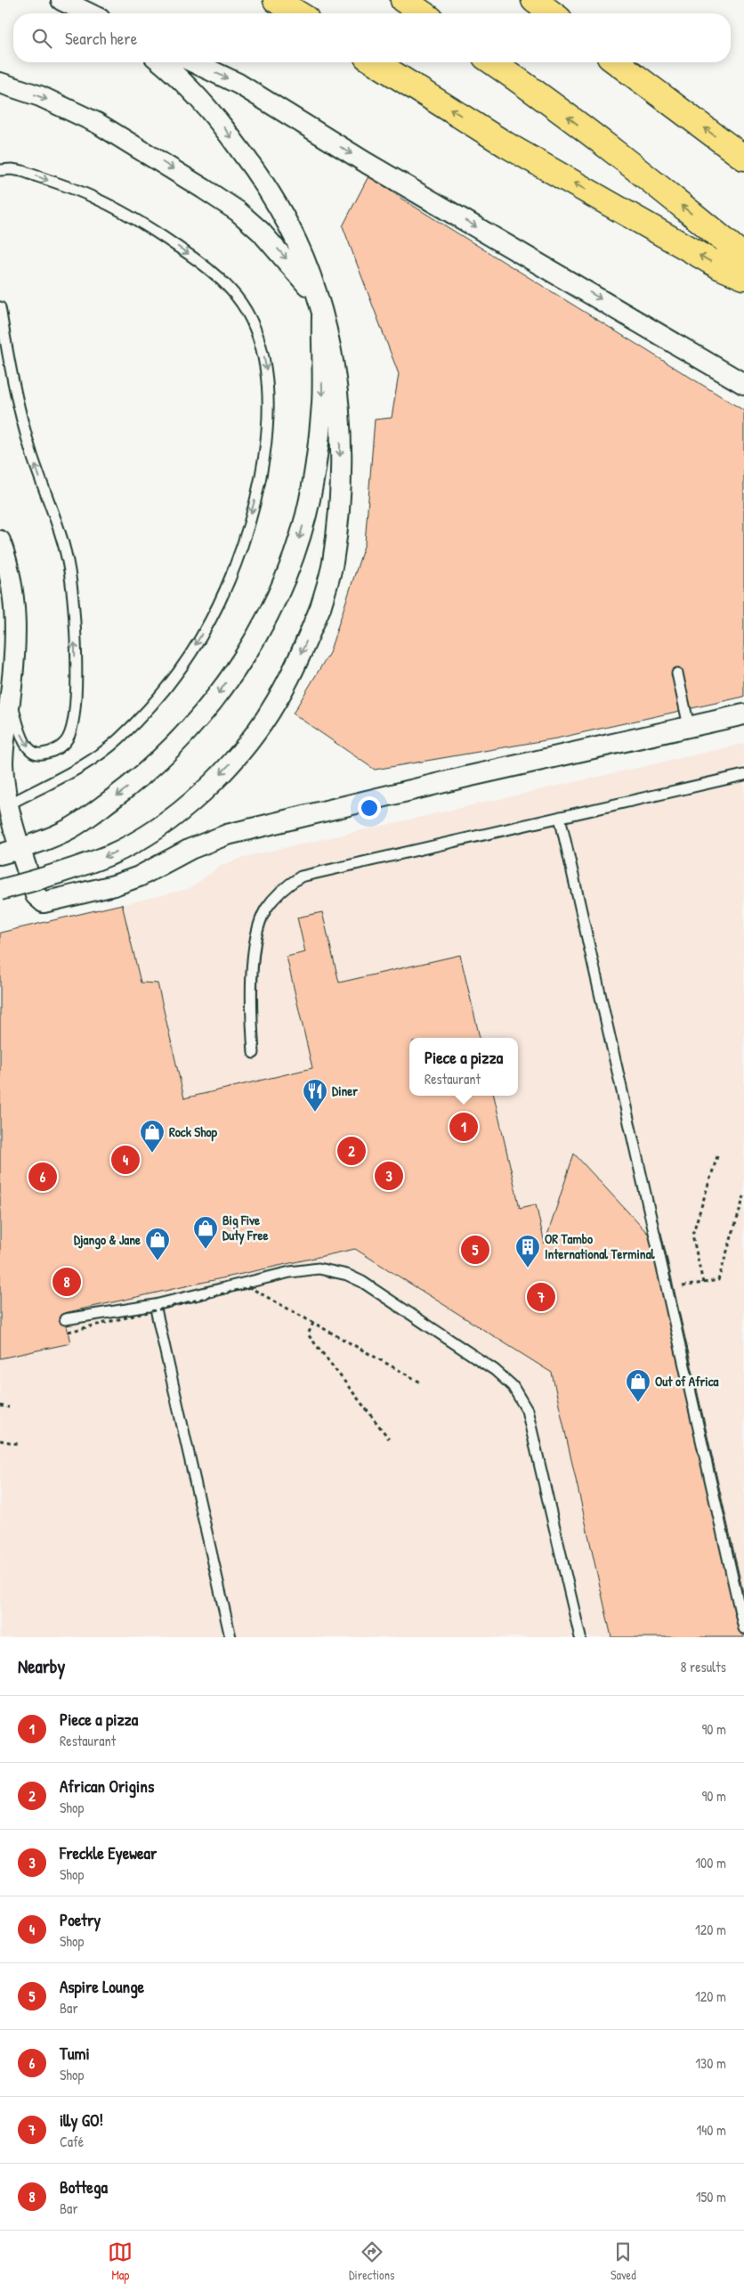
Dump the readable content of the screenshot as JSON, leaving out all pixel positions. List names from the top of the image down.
{
  "places": {
    "restaurant": ["Diner"],
    "shop": [
      "Rock Shop",
      "Big Five Duty Free",
      "Django & Jane",
      "Out of Africa"
    ],
    "building": ["OR Tambo International Terminal"]
  },
  "page": {
    "search": "Search here",
    "popup": ["Piece a pizza", "Restaurant"],
    "pins": [
      "1",
      "2",
      "4",
      "3",
      "6",
      "5",
      "8",
      "7"
    ],
    "heading": ["Nearby", "8 results"],
    "list": [
      {
        "mark": "1",
        "name": "Piece a pizza",
        "note": "Restaurant",
        "value": "90 m"
      },
      {
        "mark": "2",
        "name": "African Origins",
        "note": "Shop",
        "value": "90 m"
      },
      {
        "mark": "3",
        "name": "Freckle Eyewear",
        "note": "Shop",
        "value": "100 m"
      },
      {
        "mark": "4",
        "name": "Poetry",
        "note": "Shop",
        "value": "120 m"
      },
      {
        "mark": "5",
        "name": "Aspire Lounge",
        "note": "Bar",
        "value": "120 m"
      },
      {
        "mark": "6",
        "name": "Tumi",
        "note": "Shop",
        "value": "130 m"
      },
      {
        "mark": "7",
        "name": "illy GO!",
        "note": "Café",
        "value": "140 m"
      },
      {
        "mark": "8",
        "name": "Bottega",
        "note": "Bar",
        "value": "150 m"
      }
    ],
    "nav": ["Map", "Directions", "Saved"]
  }
}
